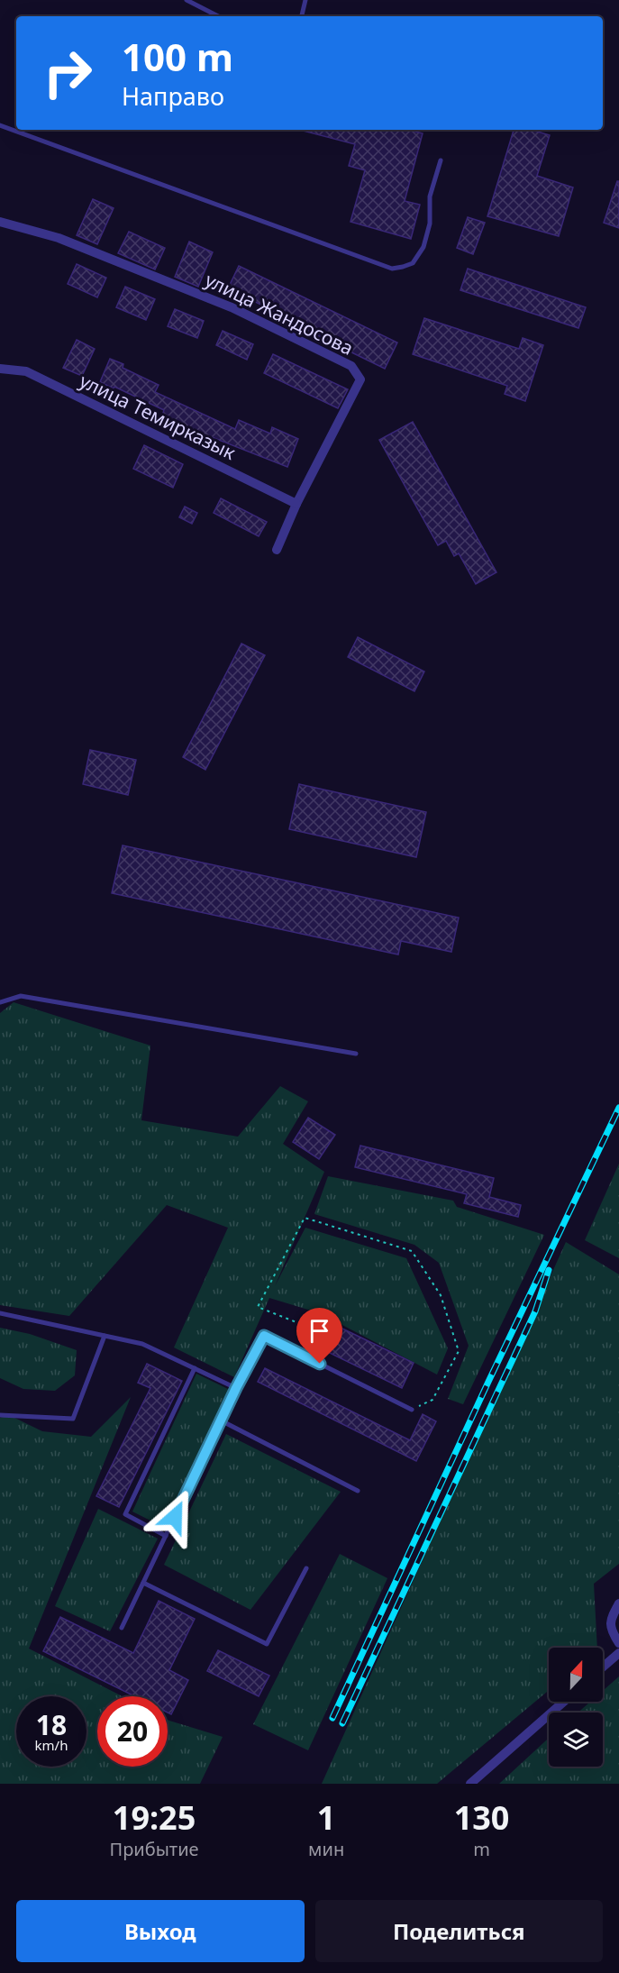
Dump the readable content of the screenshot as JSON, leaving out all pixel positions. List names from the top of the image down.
{
  "streets": {
    "street": ["улица Жандосова", "улица Темирказык"]
  },
  "crossings": [
    ["улица Жандосова", "улица Темирказык"]
  ],
  "north": "top",
  "page": {
    "turn": ["100 m", "Направо"],
    "speed": "18 km/h",
    "limit": "20",
    "eta": [
      "19:25",
      "Прибытие",
      "1",
      "мин",
      "130",
      "m"
    ],
    "buttons": ["Выход", "Поделиться"]
  }
}
